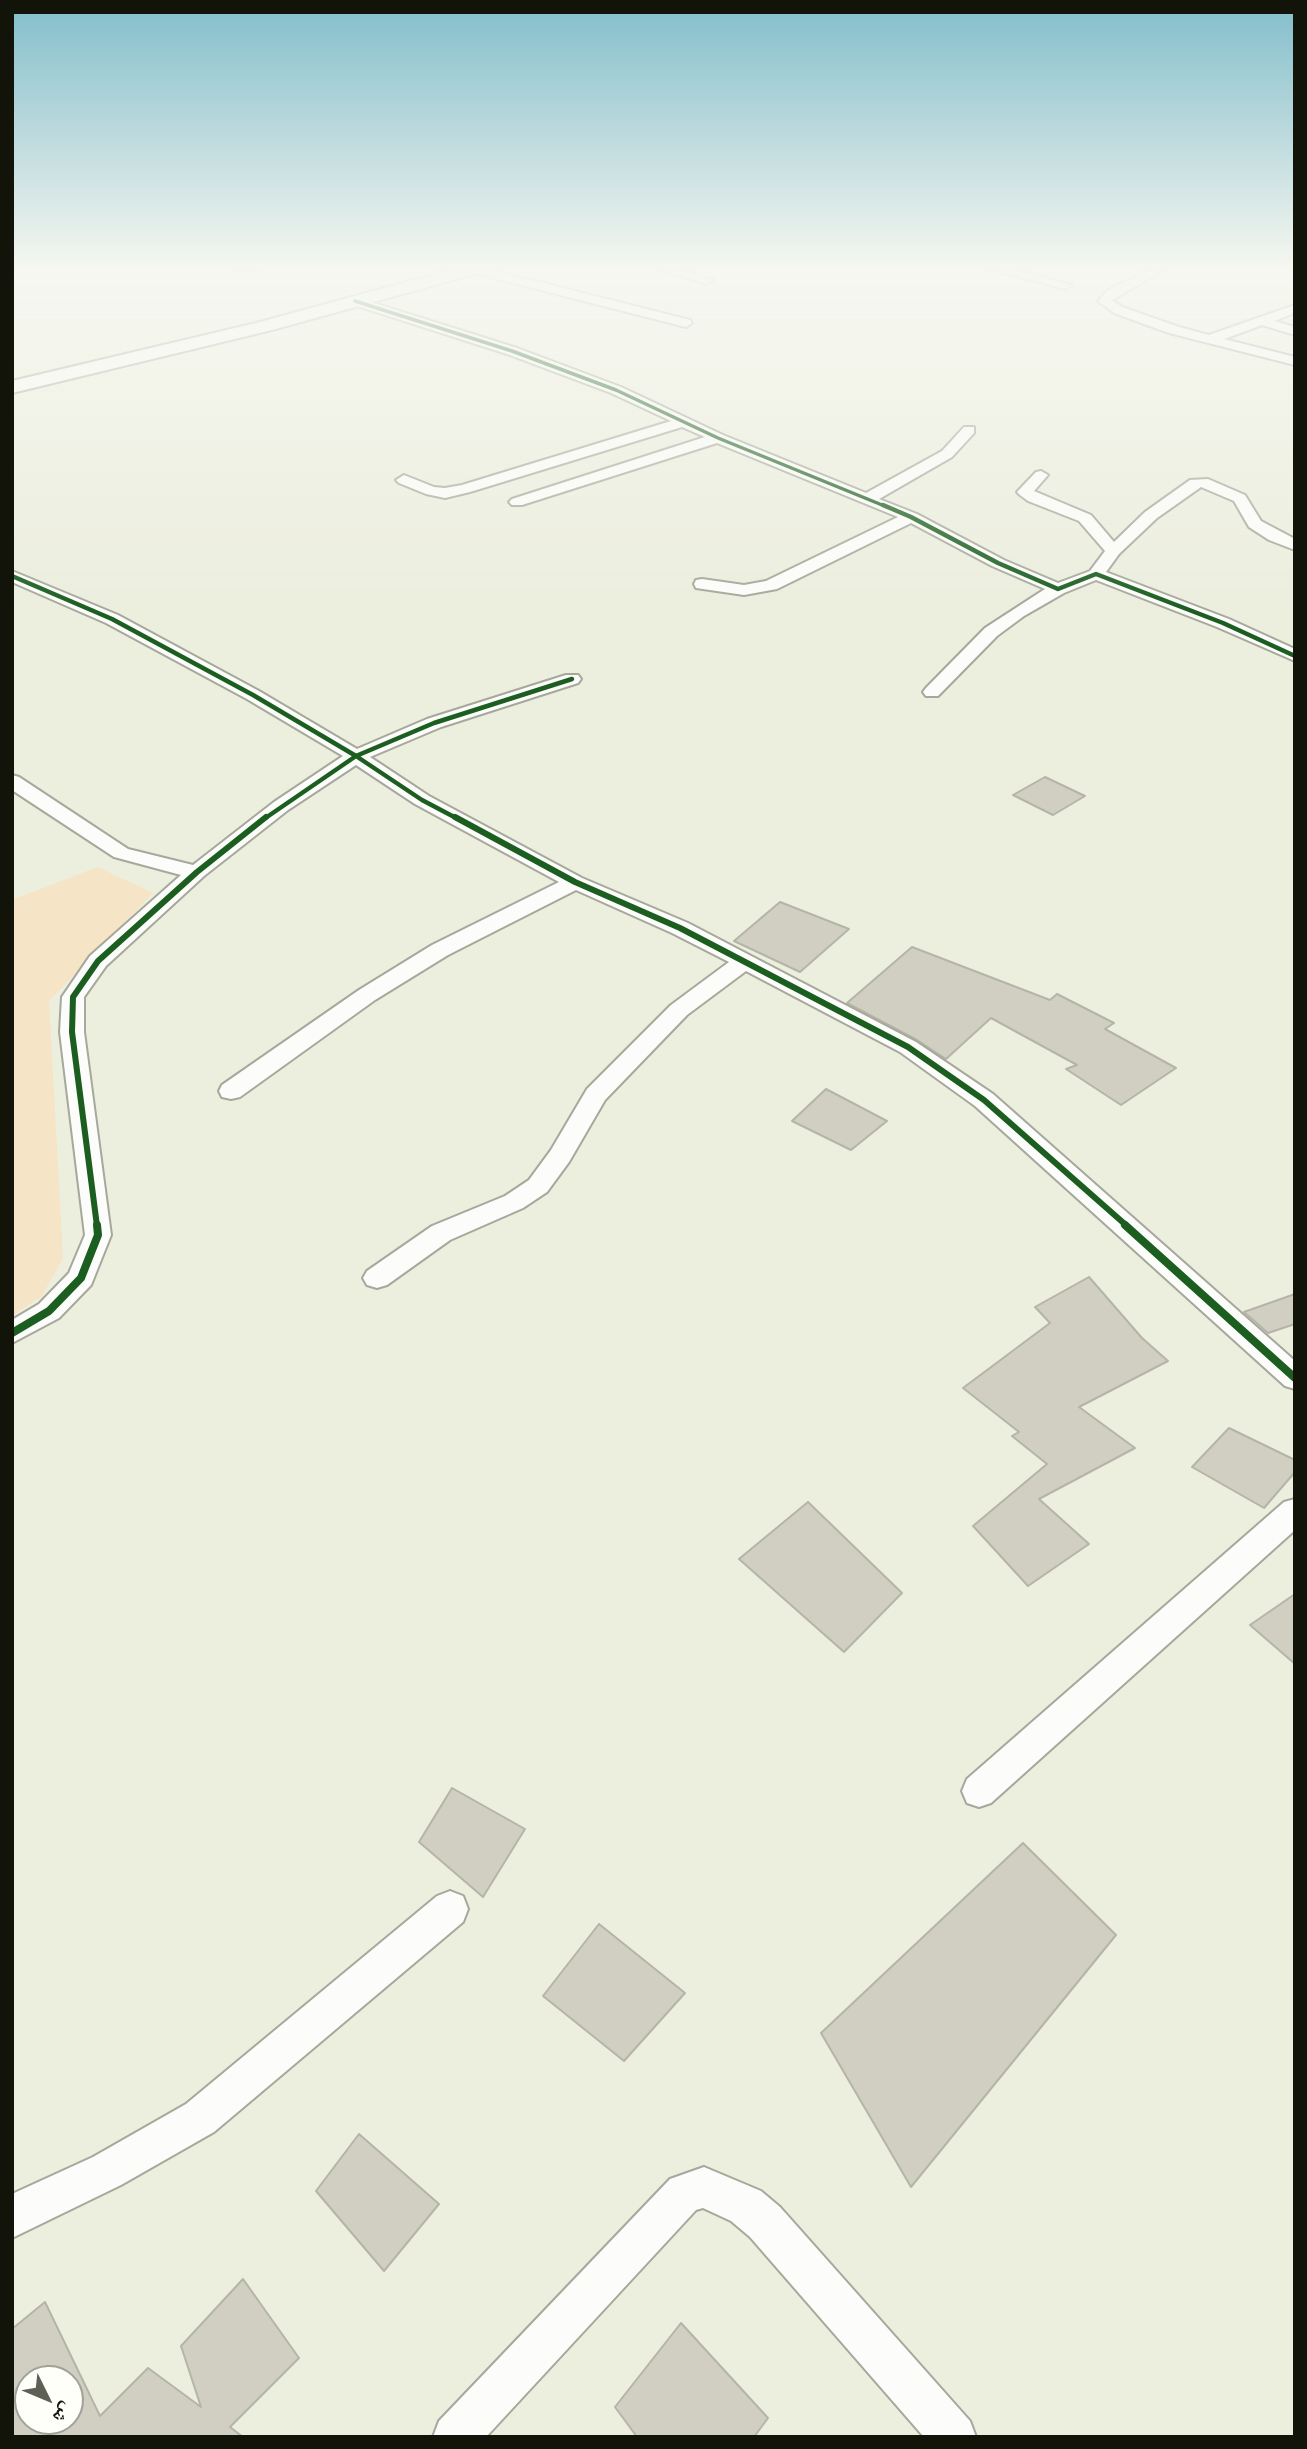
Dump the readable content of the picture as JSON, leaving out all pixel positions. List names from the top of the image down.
{
  "north": "bottom right"
}
